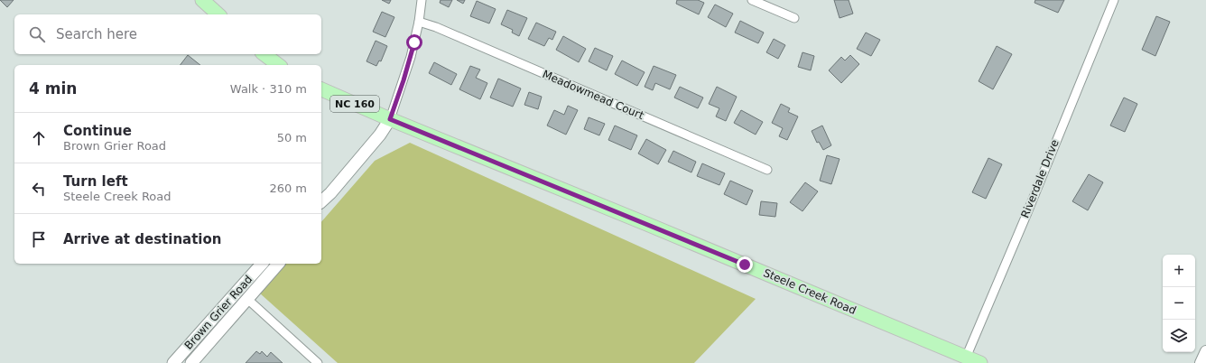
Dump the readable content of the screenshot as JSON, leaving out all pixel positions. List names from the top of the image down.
{
  "streets": {
    "main road": ["NC 160", "Steele Creek Road", "Brown Grier Road"],
    "street": ["Meadowmead Court", "Riverdale Drive"]
  },
  "crossings": [
    ["Riverdale Drive", "Steele Creek Road"]
  ],
  "page": {
    "search": "Search here",
    "heading": ["4 min", "Walk · 310 m"],
    "list": [
      ["Continue", "Brown Grier Road", "50 m"],
      ["Turn left", "Steele Creek Road", "260 m"],
      "Arrive at destination"
    ],
    "map_buttons": ["+", "−"]
  }
}
